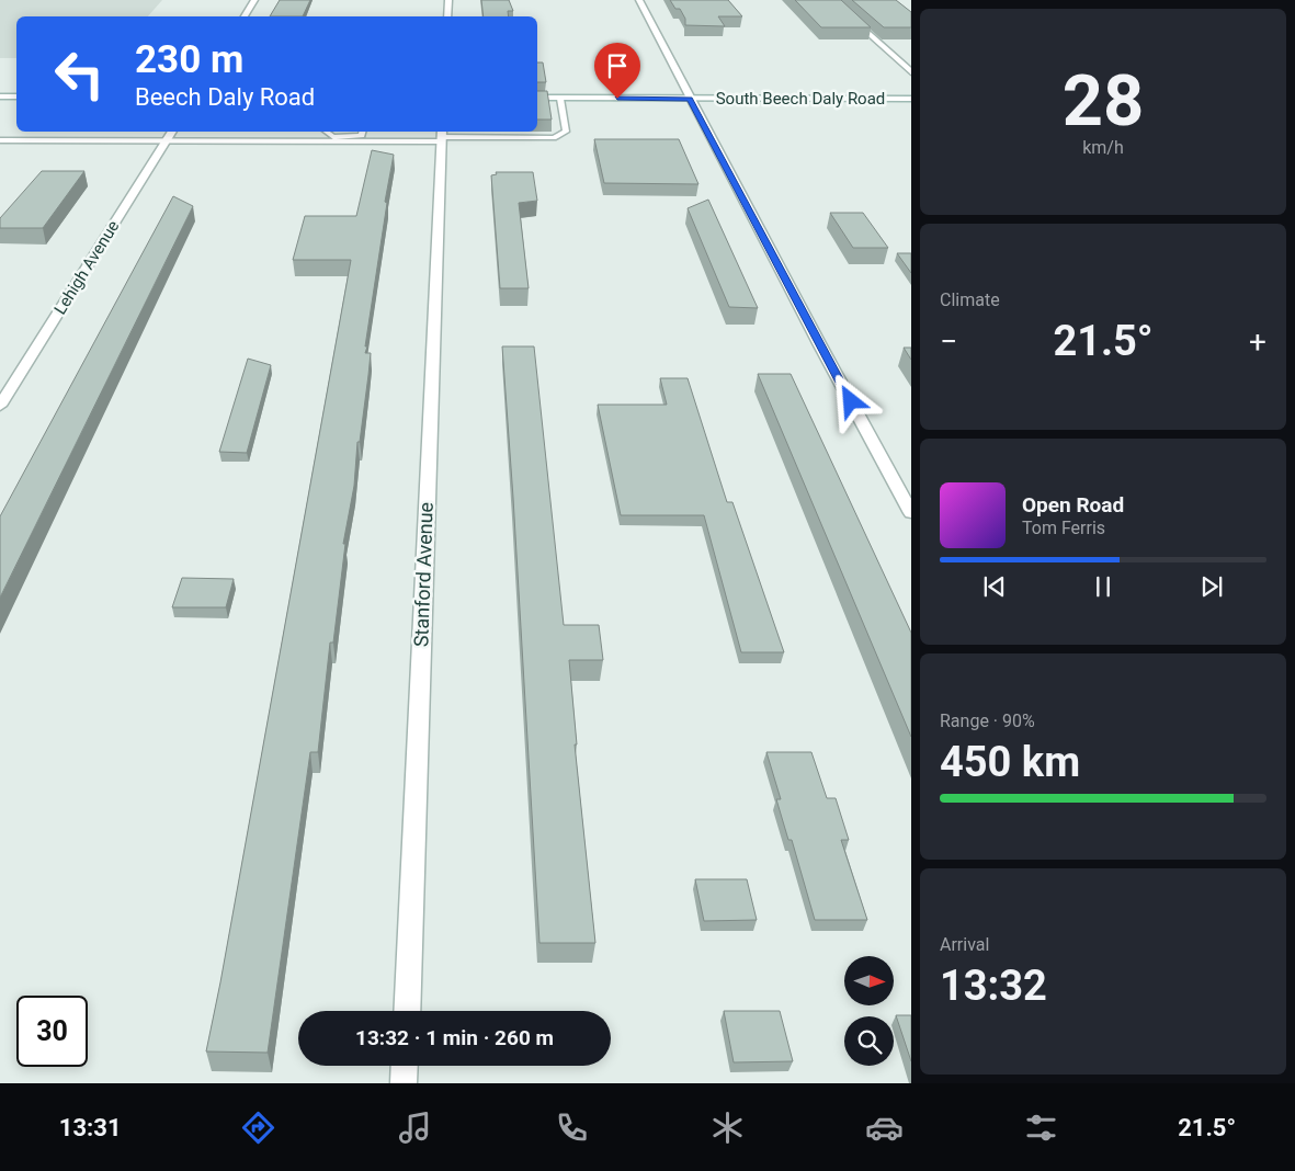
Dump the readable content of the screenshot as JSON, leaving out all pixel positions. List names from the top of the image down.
{
  "streets": {
    "street": ["South Beech Daly Road", "Lehigh Avenue", "Stanford Avenue"]
  },
  "north": "right",
  "page": {
    "tile": [
      ["28", "km/h"],
      "Climate",
      ["Range · 90%", "450 km"],
      ["Arrival", "13:32"]
    ],
    "turn": ["230 m", "Beech Daly Road"],
    "heat": ["−", "21.5°", "+"],
    "song": ["Open Road", "Tom Ferris"],
    "limit": "30",
    "trip": "13:32 · 1 min · 260 m",
    "tabs": ["13:31", "21.5°"]
  }
}
